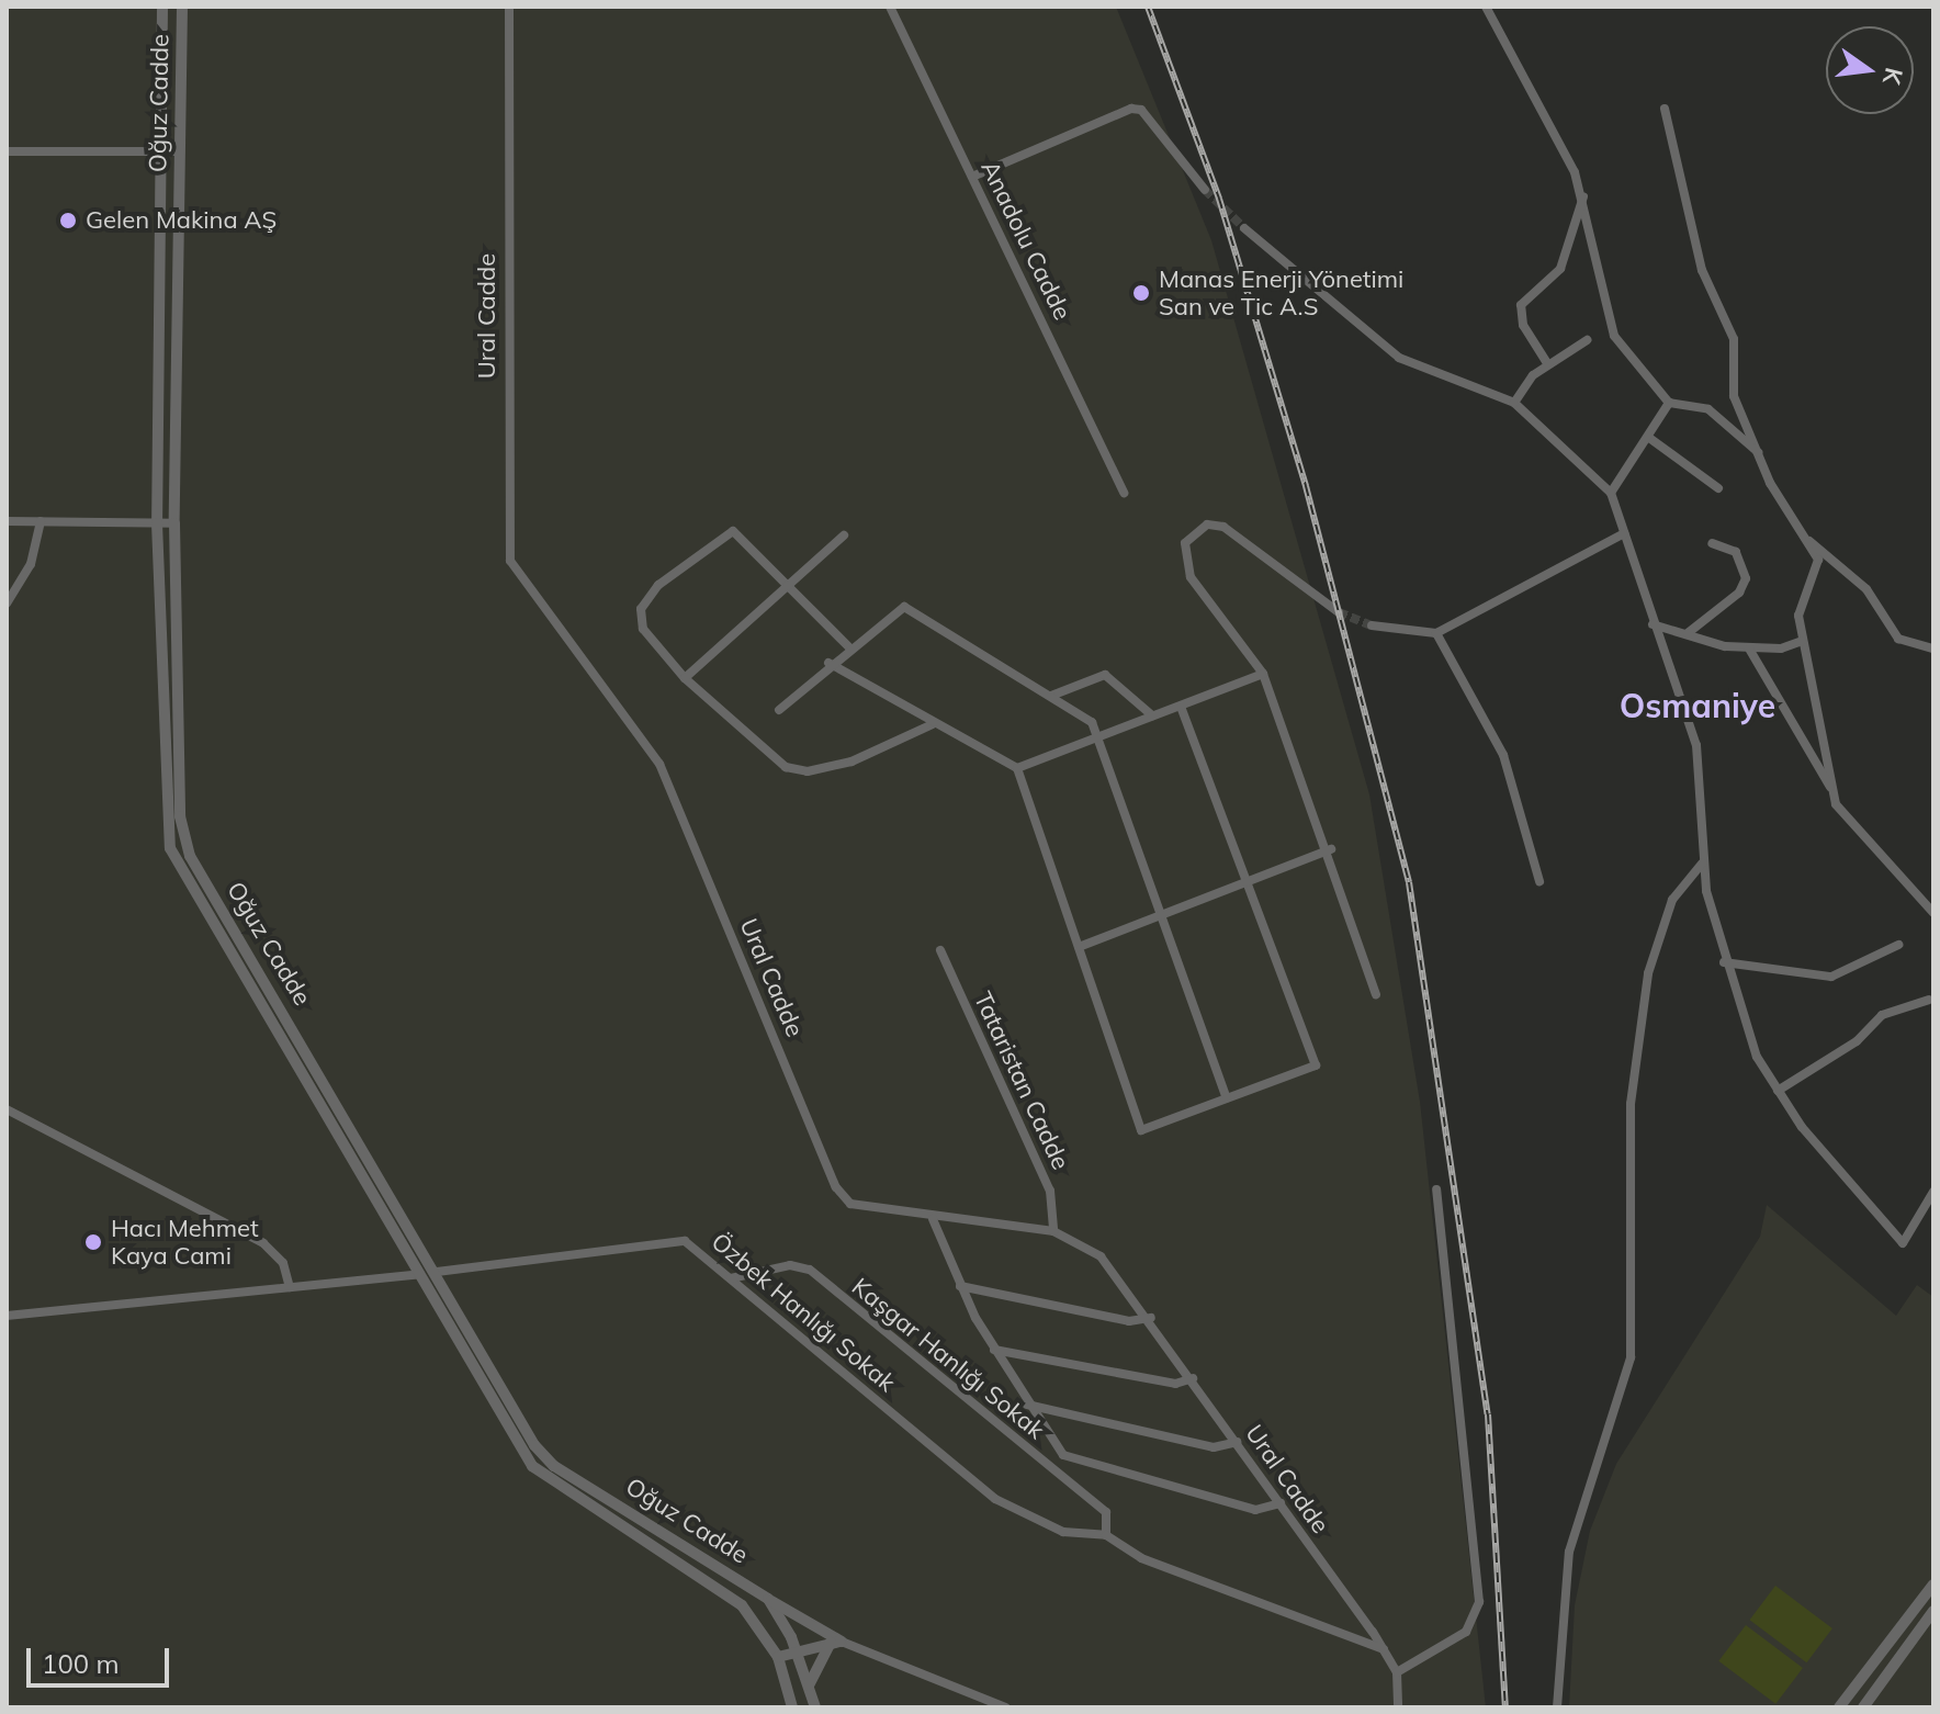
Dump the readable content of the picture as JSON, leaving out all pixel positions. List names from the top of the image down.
{
  "streets": {
    "street": [
      "Oğuz Cadde",
      "Anadolu Cadde",
      "Ural Cadde",
      "Tataristan Cadde",
      "Özbek Hanlığı Sokak",
      "Kaşgar Hanlığı Sokak"
    ]
  },
  "crossings": [
    ["Oğuz Cadde", "Özbek Hanlığı Sokak"],
    ["Ural Cadde", "Tataristan Cadde"],
    ["Özbek Hanlığı Sokak", "Kaşgar Hanlığı Sokak"]
  ],
  "districts": ["Osmaniye"],
  "places": ["Gelen Makina AŞ", "Manas Enerji Yönetimi San ve Tic A.S", "Hacı Mehmet Kaya Cami"],
  "scale_bar": "100 m",
  "north": "right"
}
